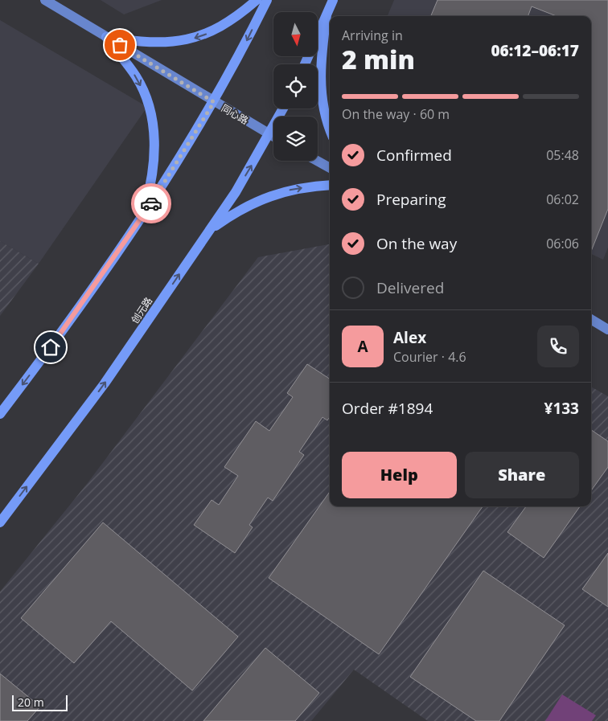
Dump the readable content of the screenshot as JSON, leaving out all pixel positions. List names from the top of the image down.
{
  "streets": {
    "main road": ["创元路"],
    "street": ["同心路"]
  },
  "crossings": [
    ["同心路", "创元路"]
  ],
  "scale_bar": "20 m",
  "north": "bottom",
  "page": {
    "heading": ["2 min", "Arriving in", "06:12–06:17"],
    "panel": [
      "Alex",
      "Courier · 4.6",
      "Order #1894",
      "¥133"
    ],
    "bar": "On the way · 60 m",
    "list": [
      ["Confirmed", "05:48"],
      ["Preparing", "06:02"],
      ["On the way", "06:06"],
      "Delivered"
    ],
    "round": "A",
    "buttons": ["Help", "Share"],
    "scale": "20 m"
  }
}
